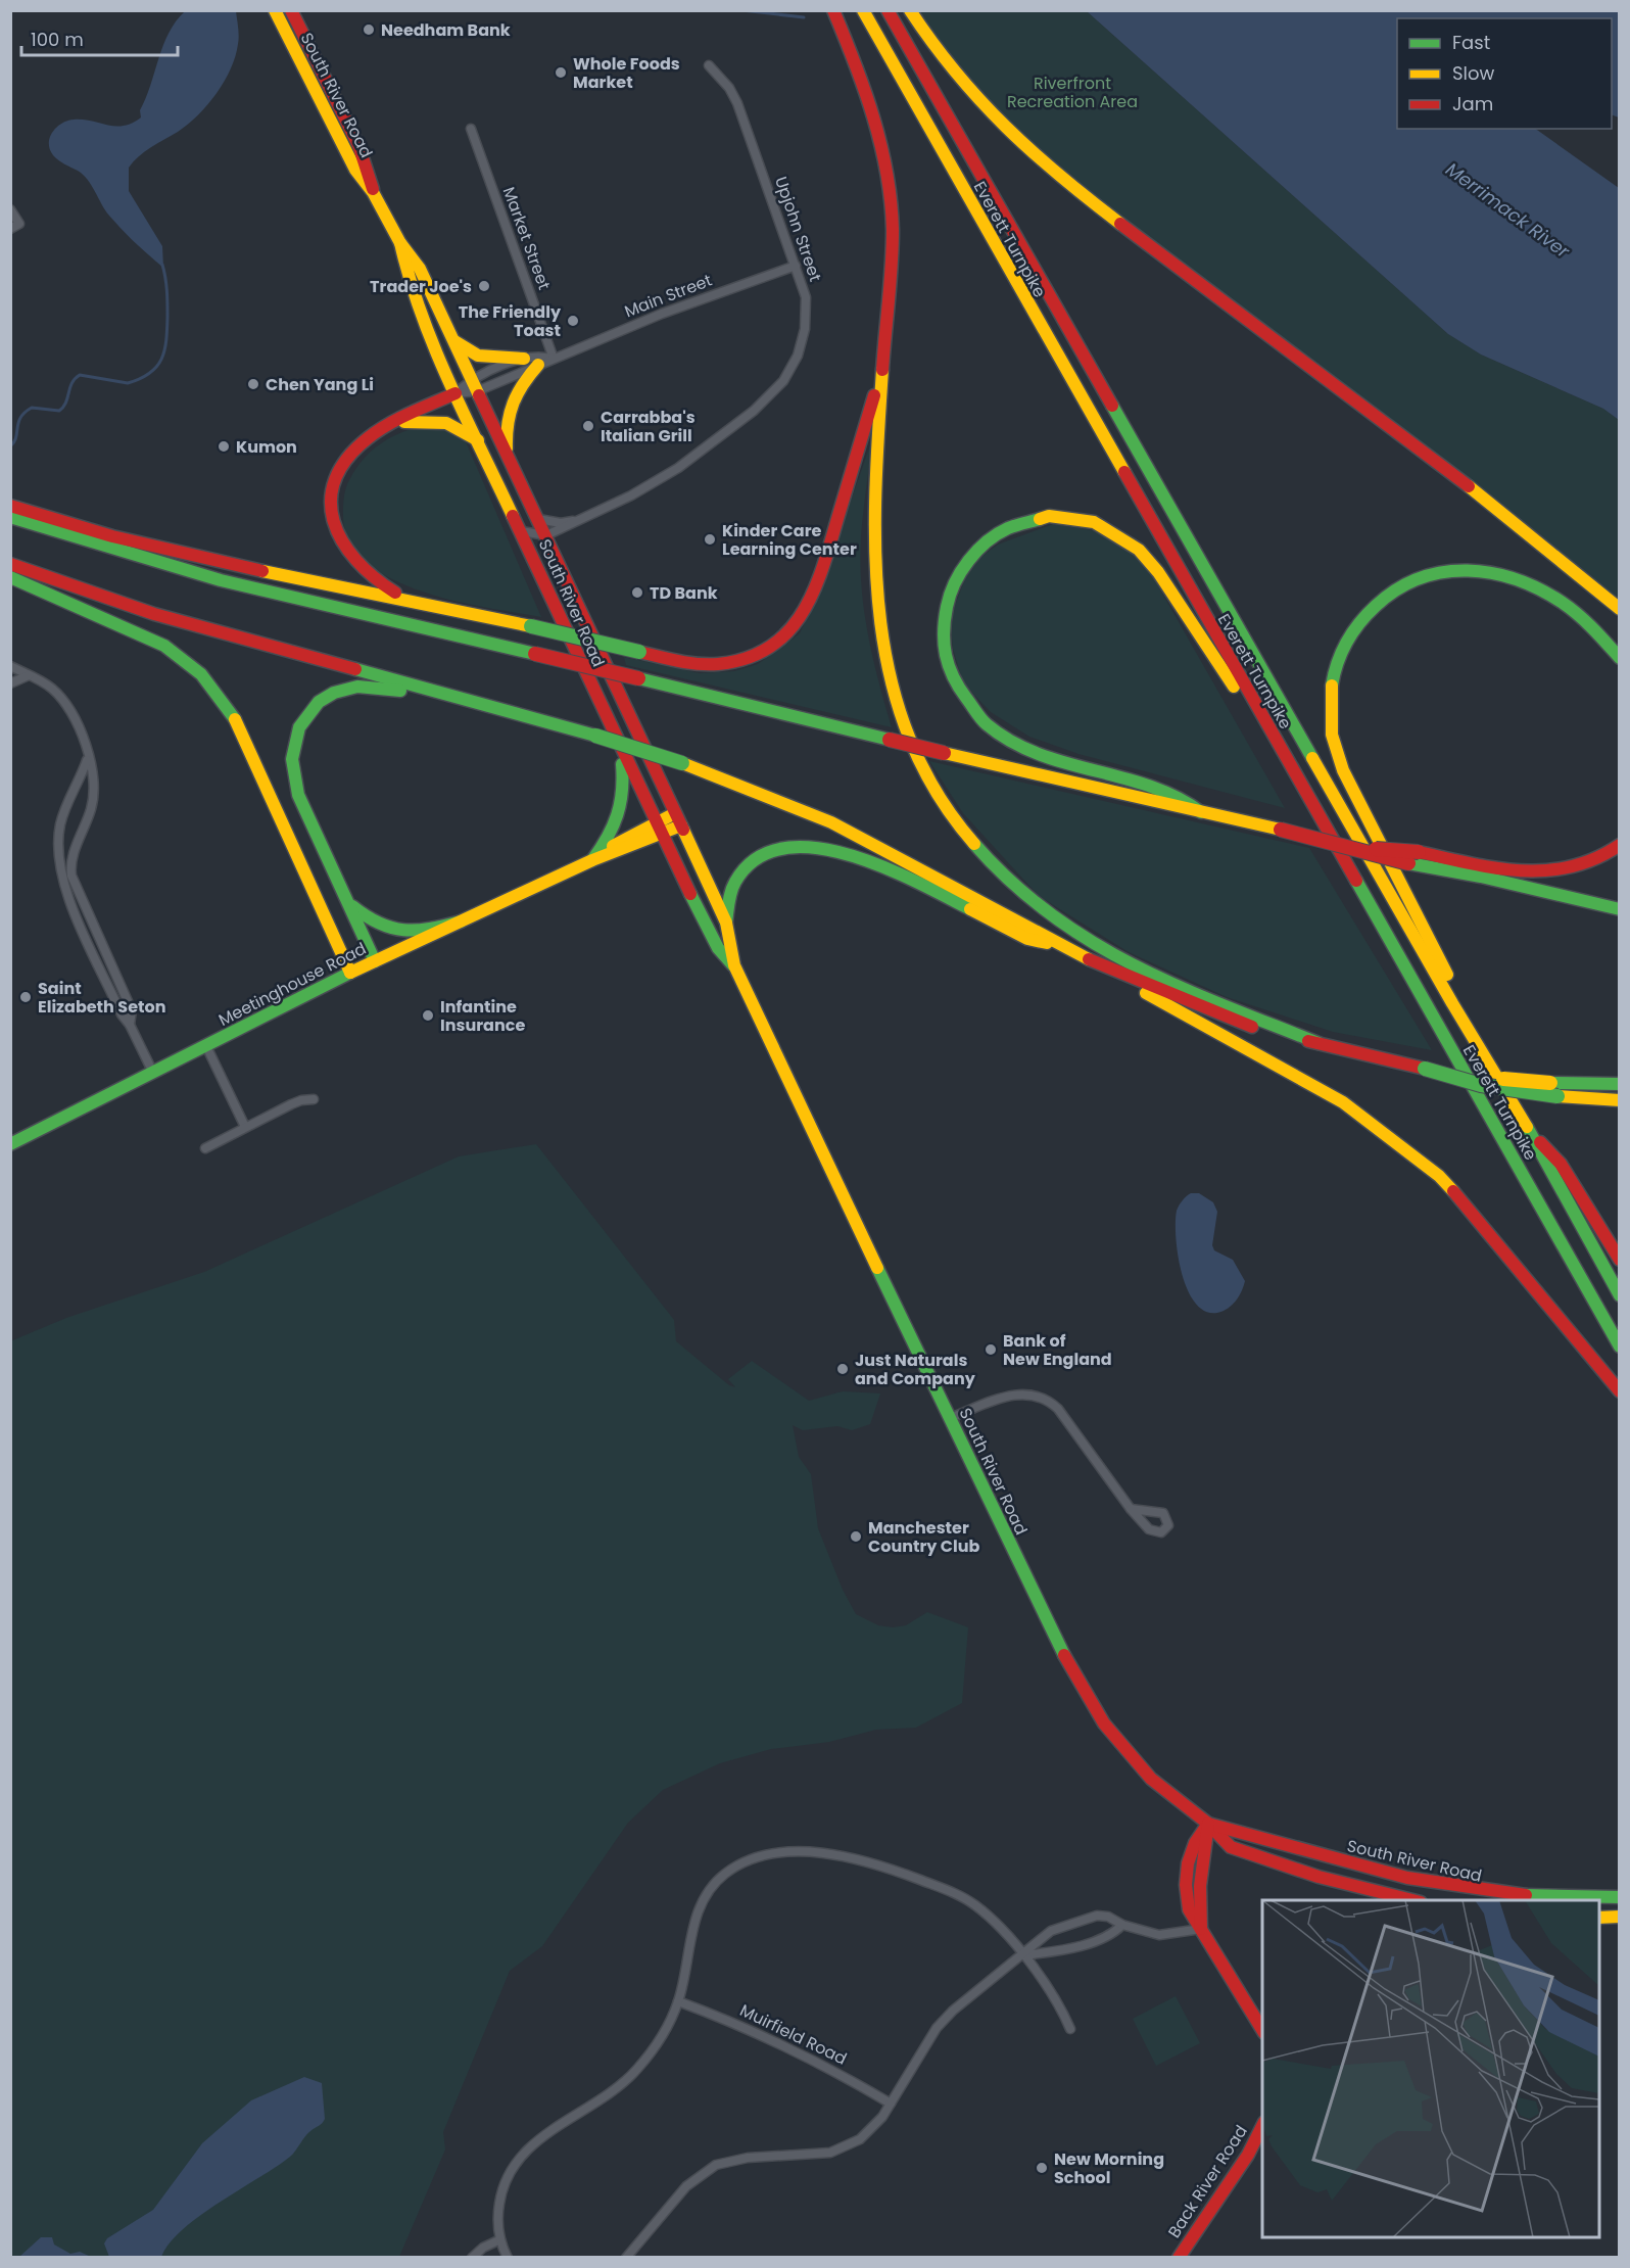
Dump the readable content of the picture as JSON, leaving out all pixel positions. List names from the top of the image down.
{
  "streets": {
    "main road": [
      "South River Road",
      "Everett Turnpike",
      "Meetinghouse Road",
      "Back River Road"
    ],
    "street": [
      "Upjohn Street",
      "Market Street",
      "Main Street",
      "Muirfield Road"
    ]
  },
  "crossings": [
    ["South River Road", "Upjohn Street"],
    ["South River Road", "Main Street"],
    ["South River Road", "Meetinghouse Road"],
    ["Upjohn Street", "Main Street"],
    ["Market Street", "Main Street"]
  ],
  "water": ["Merrimack River"],
  "parks": ["Riverfront Recreation Area"],
  "places": [
    "Needham Bank",
    "Whole Foods Market",
    "Trader Joe's",
    "The Friendly Toast",
    "Chen Yang Li",
    "Carrabba's Italian Grill",
    "Kumon",
    "Kinder Care Learning Center",
    "TD Bank",
    "Saint Elizabeth Seton",
    "Infantine Insurance",
    "Bank of New England",
    "Just Naturals and Company",
    "Manchester Country Club",
    "New Morning School"
  ],
  "legend": ["Fast", "Slow", "Jam"],
  "scale_bar": "100 m"
}
